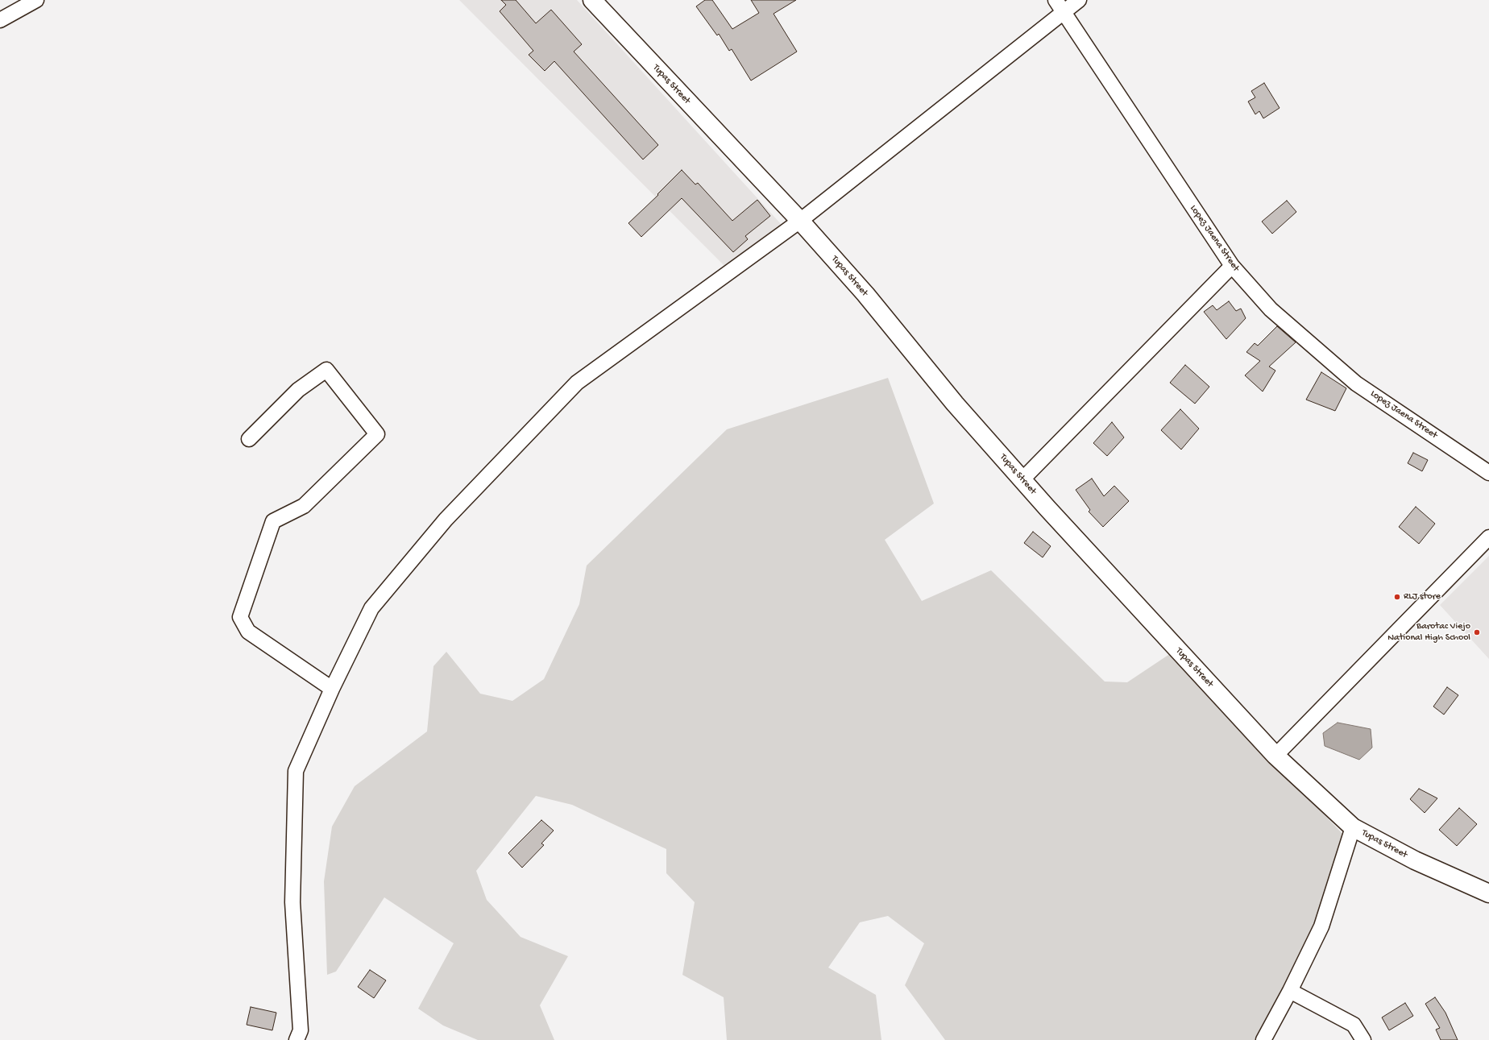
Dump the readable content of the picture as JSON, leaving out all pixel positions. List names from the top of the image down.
{
  "streets": {
    "street": ["Tupas Street", "Lopez Jaena Street"]
  },
  "places": ["RLJ store", "Barotac Viejo National High School"]
}
